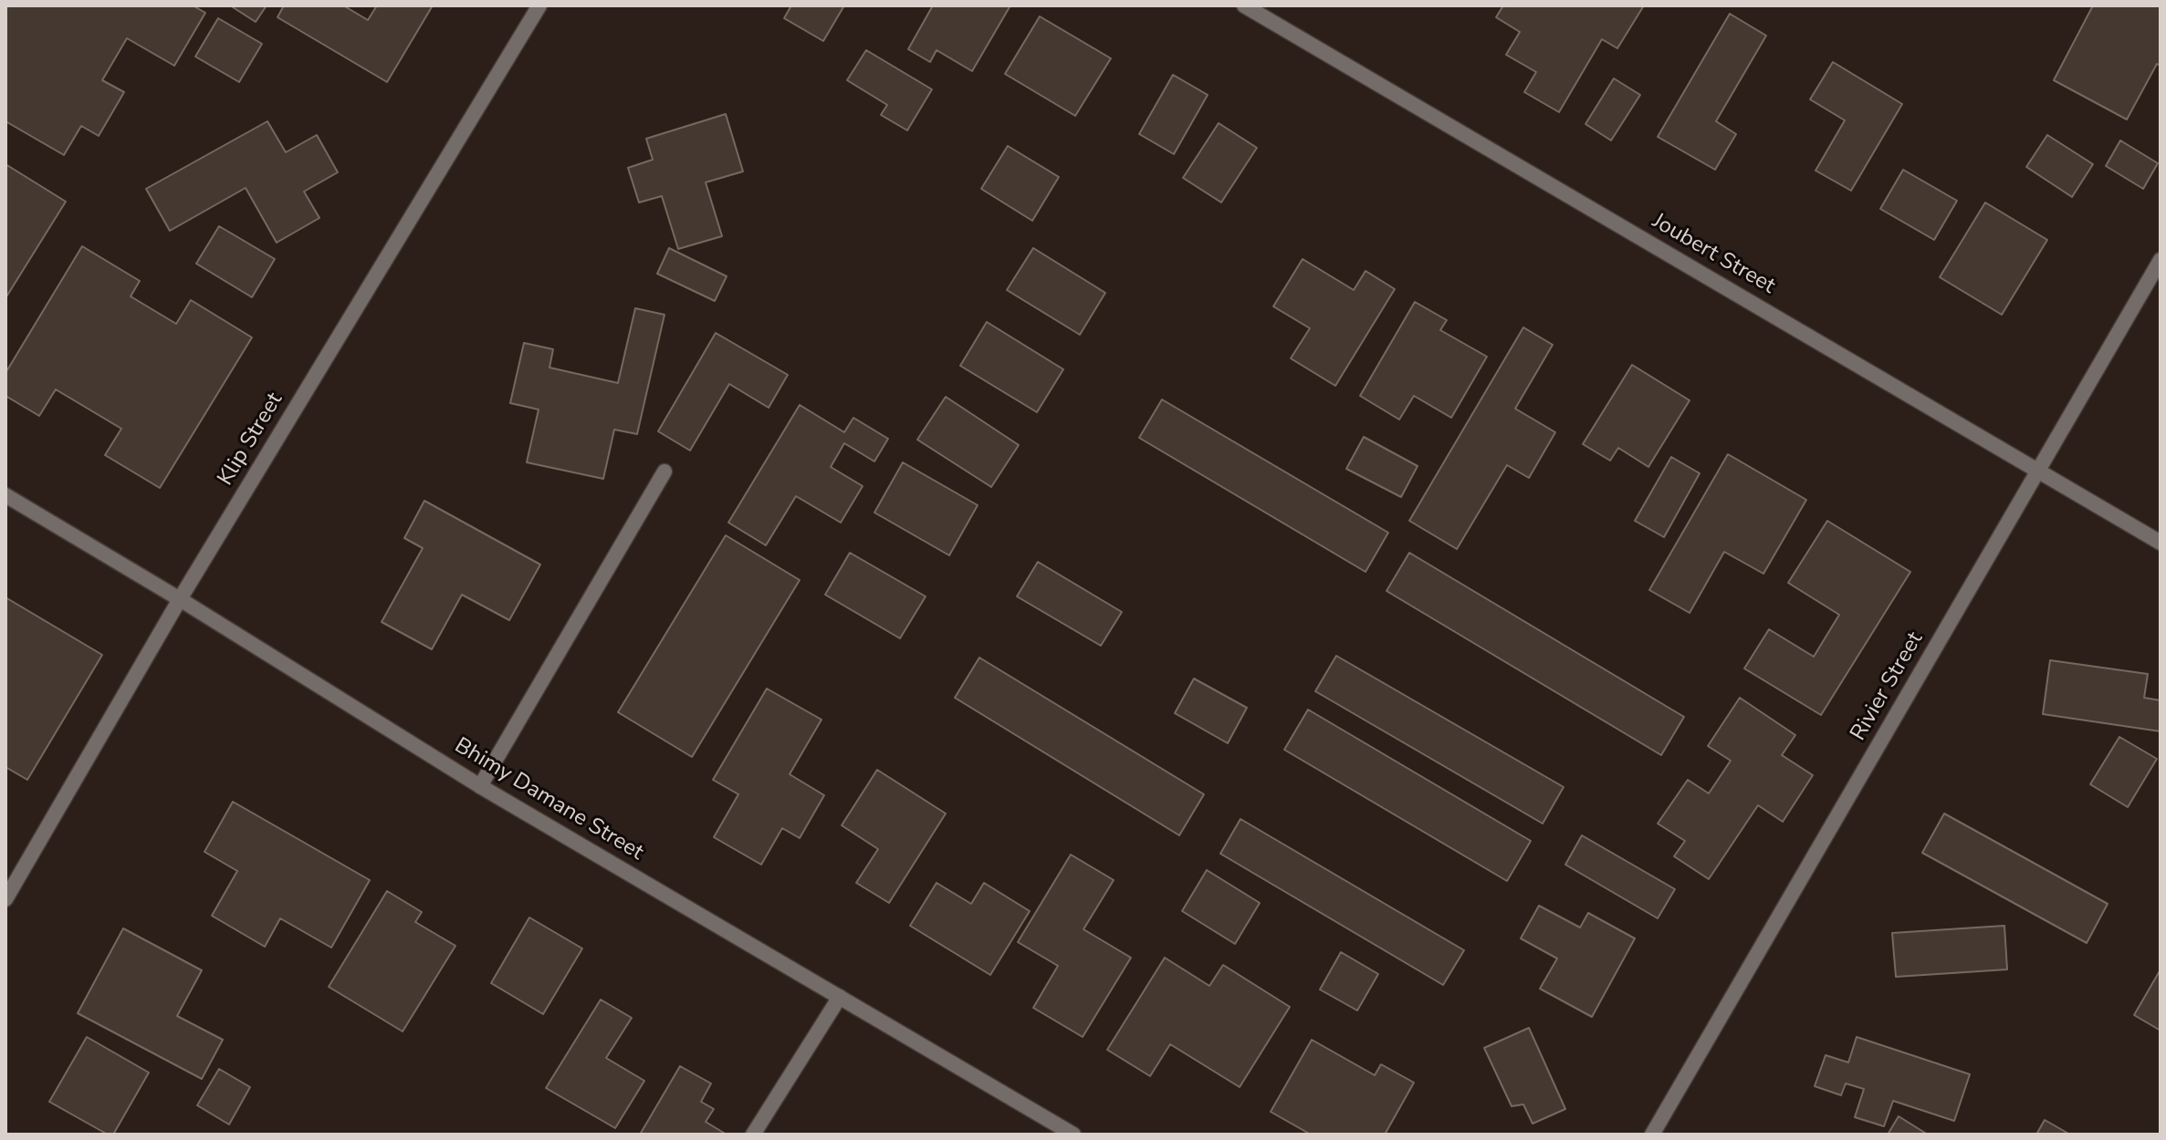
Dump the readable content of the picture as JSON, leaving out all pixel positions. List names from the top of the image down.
{
  "streets": {
    "street": [
      "Joubert Street",
      "Klip Street",
      "Rivier Street",
      "Bhimy Damane Street"
    ]
  },
  "crossings": [
    ["Joubert Street", "Rivier Street"],
    ["Klip Street", "Bhimy Damane Street"]
  ]
}
